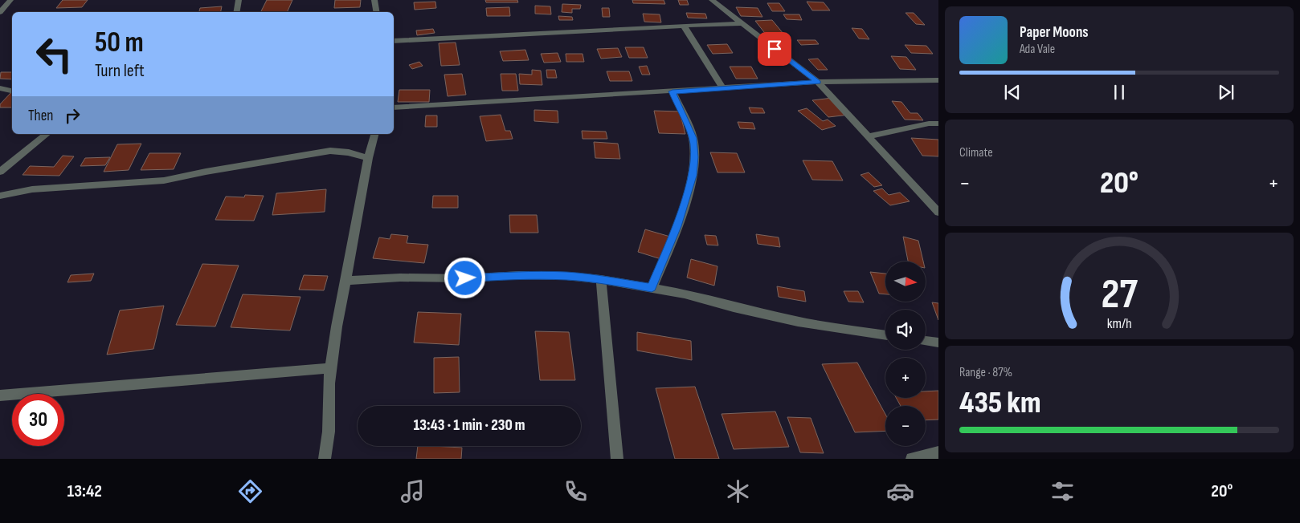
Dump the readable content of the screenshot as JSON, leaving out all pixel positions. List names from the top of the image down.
{
  "north": "right",
  "page": {
    "turn": ["50 m", "Turn left"],
    "song": ["Paper Moons", "Ada Vale"],
    "then": "Then",
    "tile": [
      "Climate",
      ["Range · 87%", "435 km"]
    ],
    "heat": ["−", "20°", "+"],
    "map_buttons": ["+", "−"],
    "limit": "30",
    "trip": "13:43 · 1 min · 230 m",
    "tabs": ["13:42", "20°"],
    "gauge": ["27", "km/h"]
  }
}
